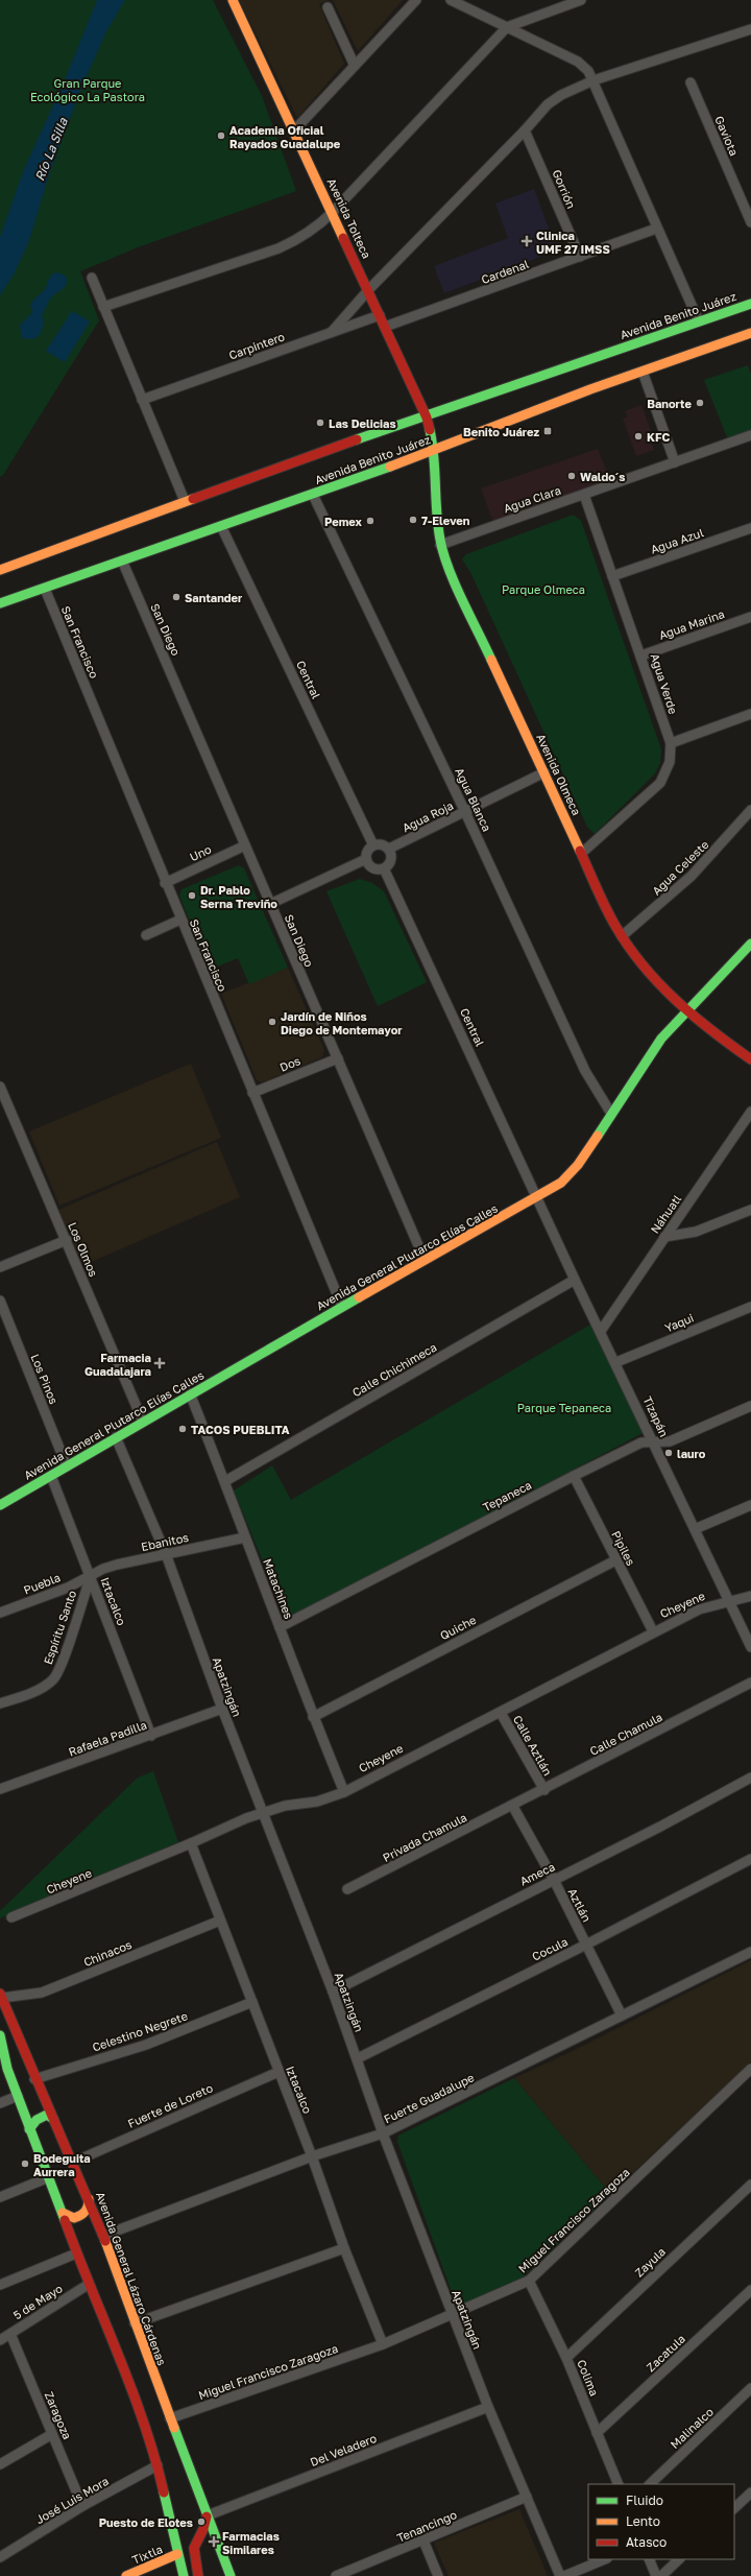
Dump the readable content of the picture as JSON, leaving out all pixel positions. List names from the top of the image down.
{
  "streets": {
    "street": [
      "Gaviota",
      "Gorrión",
      "Avenida Tolteca",
      "Cardenal",
      "Avenida Benito Juárez",
      "Carpintero",
      "Agua Clara",
      "Agua Azul",
      "Agua Marina",
      "San Diego",
      "San Francisco",
      "Central",
      "Agua Verde",
      "Avenida Olmeca",
      "Agua Blanca",
      "Agua Roja",
      "Uno",
      "Agua Celeste",
      "Dos",
      "Náhuatl",
      "Los Olmos",
      "Avenida General Plutarco Elías Calles",
      "Yaqui",
      "Calle Chichimeca",
      "Los Pinos",
      "Tizapán",
      "Tepaneca",
      "Ebanitos",
      "Pipiles",
      "Puebla",
      "Matachines",
      "Iztacalco",
      "Cheyene",
      "Espíritu Santo",
      "Quiche",
      "Apatzingán",
      "Calle Chamula",
      "Rafaela Padilla",
      "Calle Aztlán",
      "Privada Chamula",
      "Ameca",
      "Aztlán",
      "Cocula",
      "Chinacos",
      "Celestino Negrete",
      "Fuerte Guadalupe",
      "Fuerte de Loreto",
      "Miguel Francisco Zaragoza",
      "Zayula",
      "Avenida General Lázaro Cárdenas",
      "5 de Mayo",
      "Zacatula",
      "Colima",
      "Zaragoza",
      "Malinalco",
      "Del Veladero",
      "José Luis Mora",
      "Tenancingo",
      "Tixtla"
    ]
  },
  "crossings": [
    ["Gorrión", "Cardenal"],
    ["Avenida Tolteca", "Cardenal"],
    ["Avenida Tolteca", "Avenida Benito Juárez"],
    ["Avenida Tolteca", "Carpintero"],
    ["Avenida Tolteca", "Avenida Olmeca"],
    ["Avenida Benito Juárez", "San Diego"],
    ["Avenida Benito Juárez", "San Francisco"],
    ["Avenida Benito Juárez", "Central"],
    ["Avenida Benito Juárez", "Avenida Olmeca"],
    ["Avenida Benito Juárez", "Agua Blanca"],
    ["Agua Clara", "Agua Verde"],
    ["Agua Clara", "Avenida Olmeca"],
    ["Agua Azul", "Agua Verde"],
    ["Agua Marina", "Agua Verde"],
    ["San Diego", "Uno"],
    ["San Diego", "Dos"],
    ["San Diego", "Avenida General Plutarco Elías Calles"],
    ["San Francisco", "Uno"],
    ["San Francisco", "Dos"],
    ["San Francisco", "Avenida General Plutarco Elías Calles"],
    ["Central", "Agua Roja"],
    ["Central", "Avenida General Plutarco Elías Calles"],
    ["Central", "Tizapán"],
    ["Agua Verde", "Avenida Olmeca"],
    ["Avenida Olmeca", "Agua Roja"],
    ["Avenida Olmeca", "Agua Celeste"],
    ["Avenida Olmeca", "Avenida General Plutarco Elías Calles"],
    ["Agua Blanca", "Agua Roja"],
    ["Agua Blanca", "Avenida General Plutarco Elías Calles"],
    ["Náhuatl", "Tizapán"],
    ["Los Olmos", "Avenida General Plutarco Elías Calles"],
    ["Avenida General Plutarco Elías Calles", "Los Pinos"],
    ["Avenida General Plutarco Elías Calles", "Tizapán"],
    ["Avenida General Plutarco Elías Calles", "Matachines"],
    ["Avenida General Plutarco Elías Calles", "Iztacalco"],
    ["Avenida General Plutarco Elías Calles", "Apatzingán"],
    ["Yaqui", "Tizapán"],
    ["Calle Chichimeca", "Tizapán"],
    ["Calle Chichimeca", "Matachines"],
    ["Tizapán", "Tepaneca"],
    ["Tizapán", "Cheyene"],
    ["Tepaneca", "Pipiles"],
    ["Tepaneca", "Matachines"],
    ["Ebanitos", "Puebla"],
    ["Ebanitos", "Matachines"],
    ["Ebanitos", "Iztacalco"],
    ["Ebanitos", "Espíritu Santo"],
    ["Ebanitos", "Apatzingán"],
    ["Pipiles", "Cheyene"],
    ["Pipiles", "Quiche"],
    ["Puebla", "Iztacalco"],
    ["Puebla", "Espíritu Santo"],
    ["Matachines", "Cheyene"],
    ["Matachines", "Quiche"],
    ["Iztacalco", "Cheyene"],
    ["Iztacalco", "Espíritu Santo"],
    ["Iztacalco", "Rafaela Padilla"],
    ["Iztacalco", "Chinacos"],
    ["Iztacalco", "Celestino Negrete"],
    ["Iztacalco", "Fuerte Guadalupe"],
    ["Iztacalco", "Fuerte de Loreto"],
    ["Iztacalco", "Miguel Francisco Zaragoza"],
    ["Cheyene", "Apatzingán"],
    ["Cheyene", "Calle Aztlán"],
    ["Apatzingán", "Rafaela Padilla"],
    ["Apatzingán", "Ameca"],
    ["Apatzingán", "Cocula"],
    ["Apatzingán", "Fuerte Guadalupe"],
    ["Apatzingán", "Miguel Francisco Zaragoza"],
    ["Apatzingán", "Del Veladero"],
    ["Apatzingán", "Tenancingo"],
    ["Calle Chamula", "Calle Aztlán"],
    ["Calle Chamula", "Privada Chamula"],
    ["Calle Chamula", "Aztlán"],
    ["Privada Chamula", "Aztlán"],
    ["Ameca", "Aztlán"],
    ["Aztlán", "Cocula"],
    ["Aztlán", "Fuerte Guadalupe"],
    ["Chinacos", "Avenida General Lázaro Cárdenas"],
    ["Celestino Negrete", "Avenida General Lázaro Cárdenas"],
    ["Fuerte Guadalupe", "Avenida General Lázaro Cárdenas"],
    ["Fuerte de Loreto", "Avenida General Lázaro Cárdenas"],
    ["Miguel Francisco Zaragoza", "Avenida General Lázaro Cárdenas"],
    ["Miguel Francisco Zaragoza", "Colima"],
    ["Zayula", "Colima"],
    ["Avenida General Lázaro Cárdenas", "Del Veladero"],
    ["5 de Mayo", "Zaragoza"],
    ["Zacatula", "Colima"],
    ["Zaragoza", "José Luis Mora"]
  ],
  "water": ["Río La Silla"],
  "parks": ["Gran Parque Ecológico La Pastora", "Parque Olmeca", "Parque Tepaneca"],
  "places": {
    "other": [
      "Academia Oficial Rayados Guadalupe",
      "Banorte",
      "Las Delicias",
      "KFC",
      "Waldo´s",
      "7-Eleven",
      "Pemex",
      "Santander",
      "Dr. Pablo Serna Treviño",
      "Jardín de Niños Diego de Montemayor",
      "TACOS PUEBLITA",
      "lauro",
      "Bodeguita Aurrera",
      "Puesto de Elotes"
    ],
    "health": ["Clinica UMF 27 IMSS", "Farmacia Guadalajara", "Farmacias Similares"],
    "transit": ["Benito Juárez"]
  },
  "legend": ["Fluido", "Lento", "Atasco"]
}
